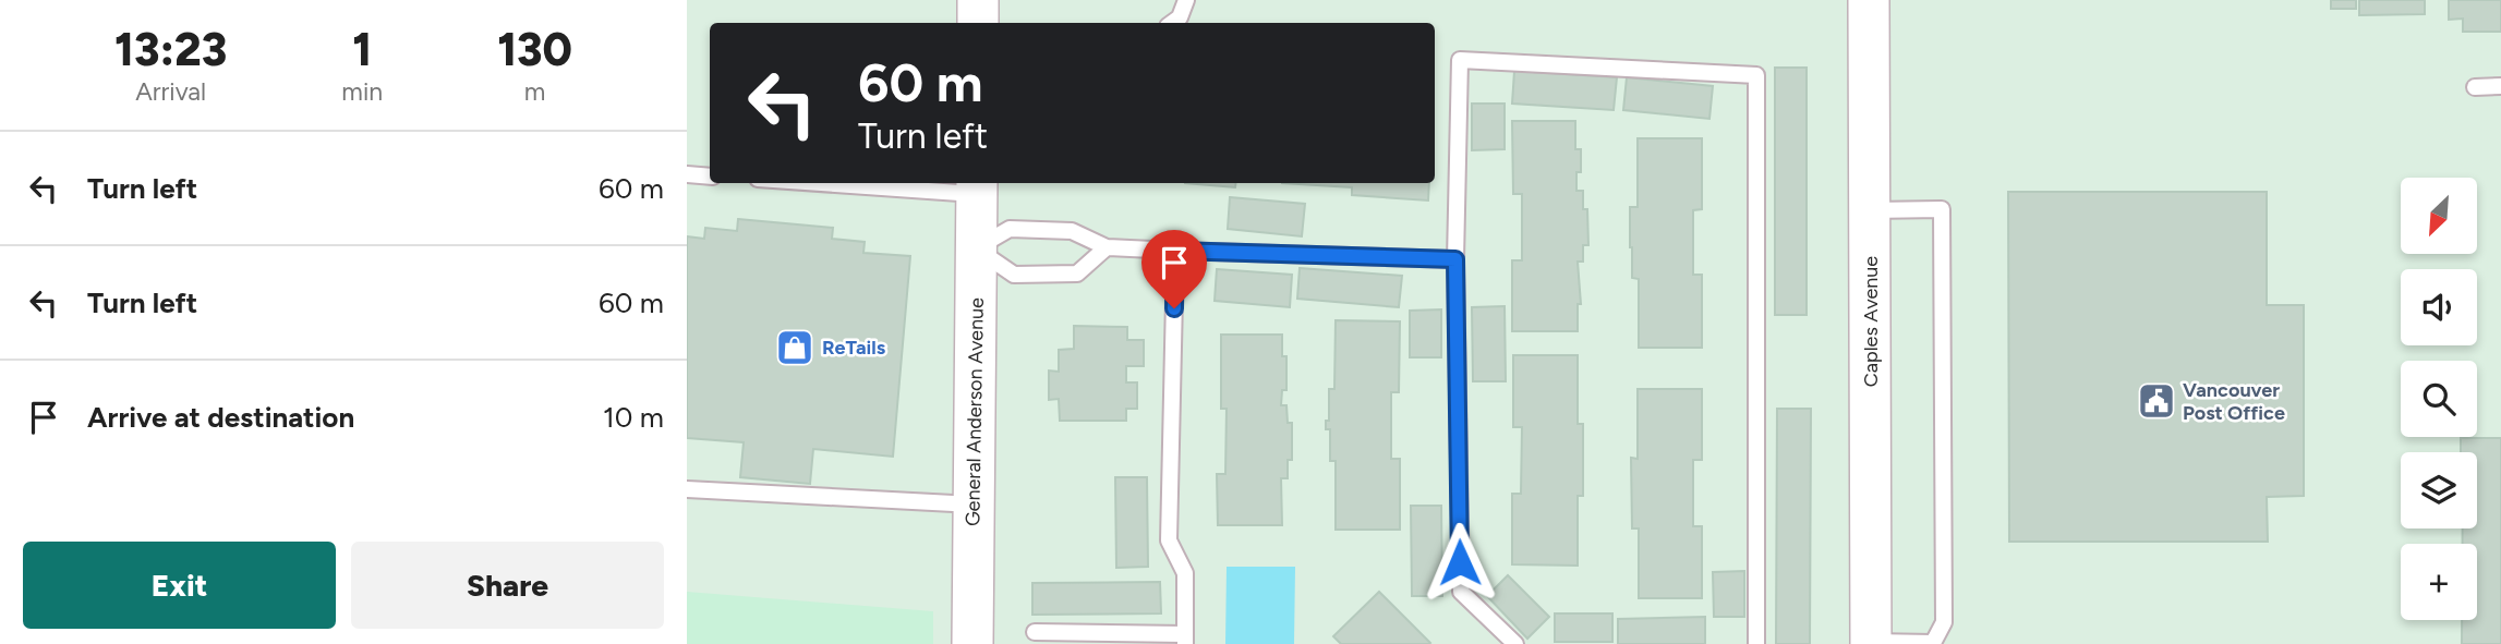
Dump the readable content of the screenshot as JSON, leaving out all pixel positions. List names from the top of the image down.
{
  "streets": {
    "street": ["Caples Avenue", "General Anderson Avenue"]
  },
  "places": {
    "shop": ["ReTails"],
    "public building": ["Vancouver Post Office"]
  },
  "north": "bottom left",
  "page": {
    "eta": [
      "13:23",
      "Arrival",
      "1",
      "min",
      "130",
      "m"
    ],
    "turn": ["60 m", "Turn left"],
    "list": [
      {
        "name": "Turn left",
        "value": "60 m"
      },
      {
        "name": "Turn left",
        "value": "60 m"
      },
      {
        "name": "Arrive at destination",
        "value": "10 m"
      }
    ],
    "map_buttons": "+",
    "buttons": ["Exit", "Share"]
  }
}
